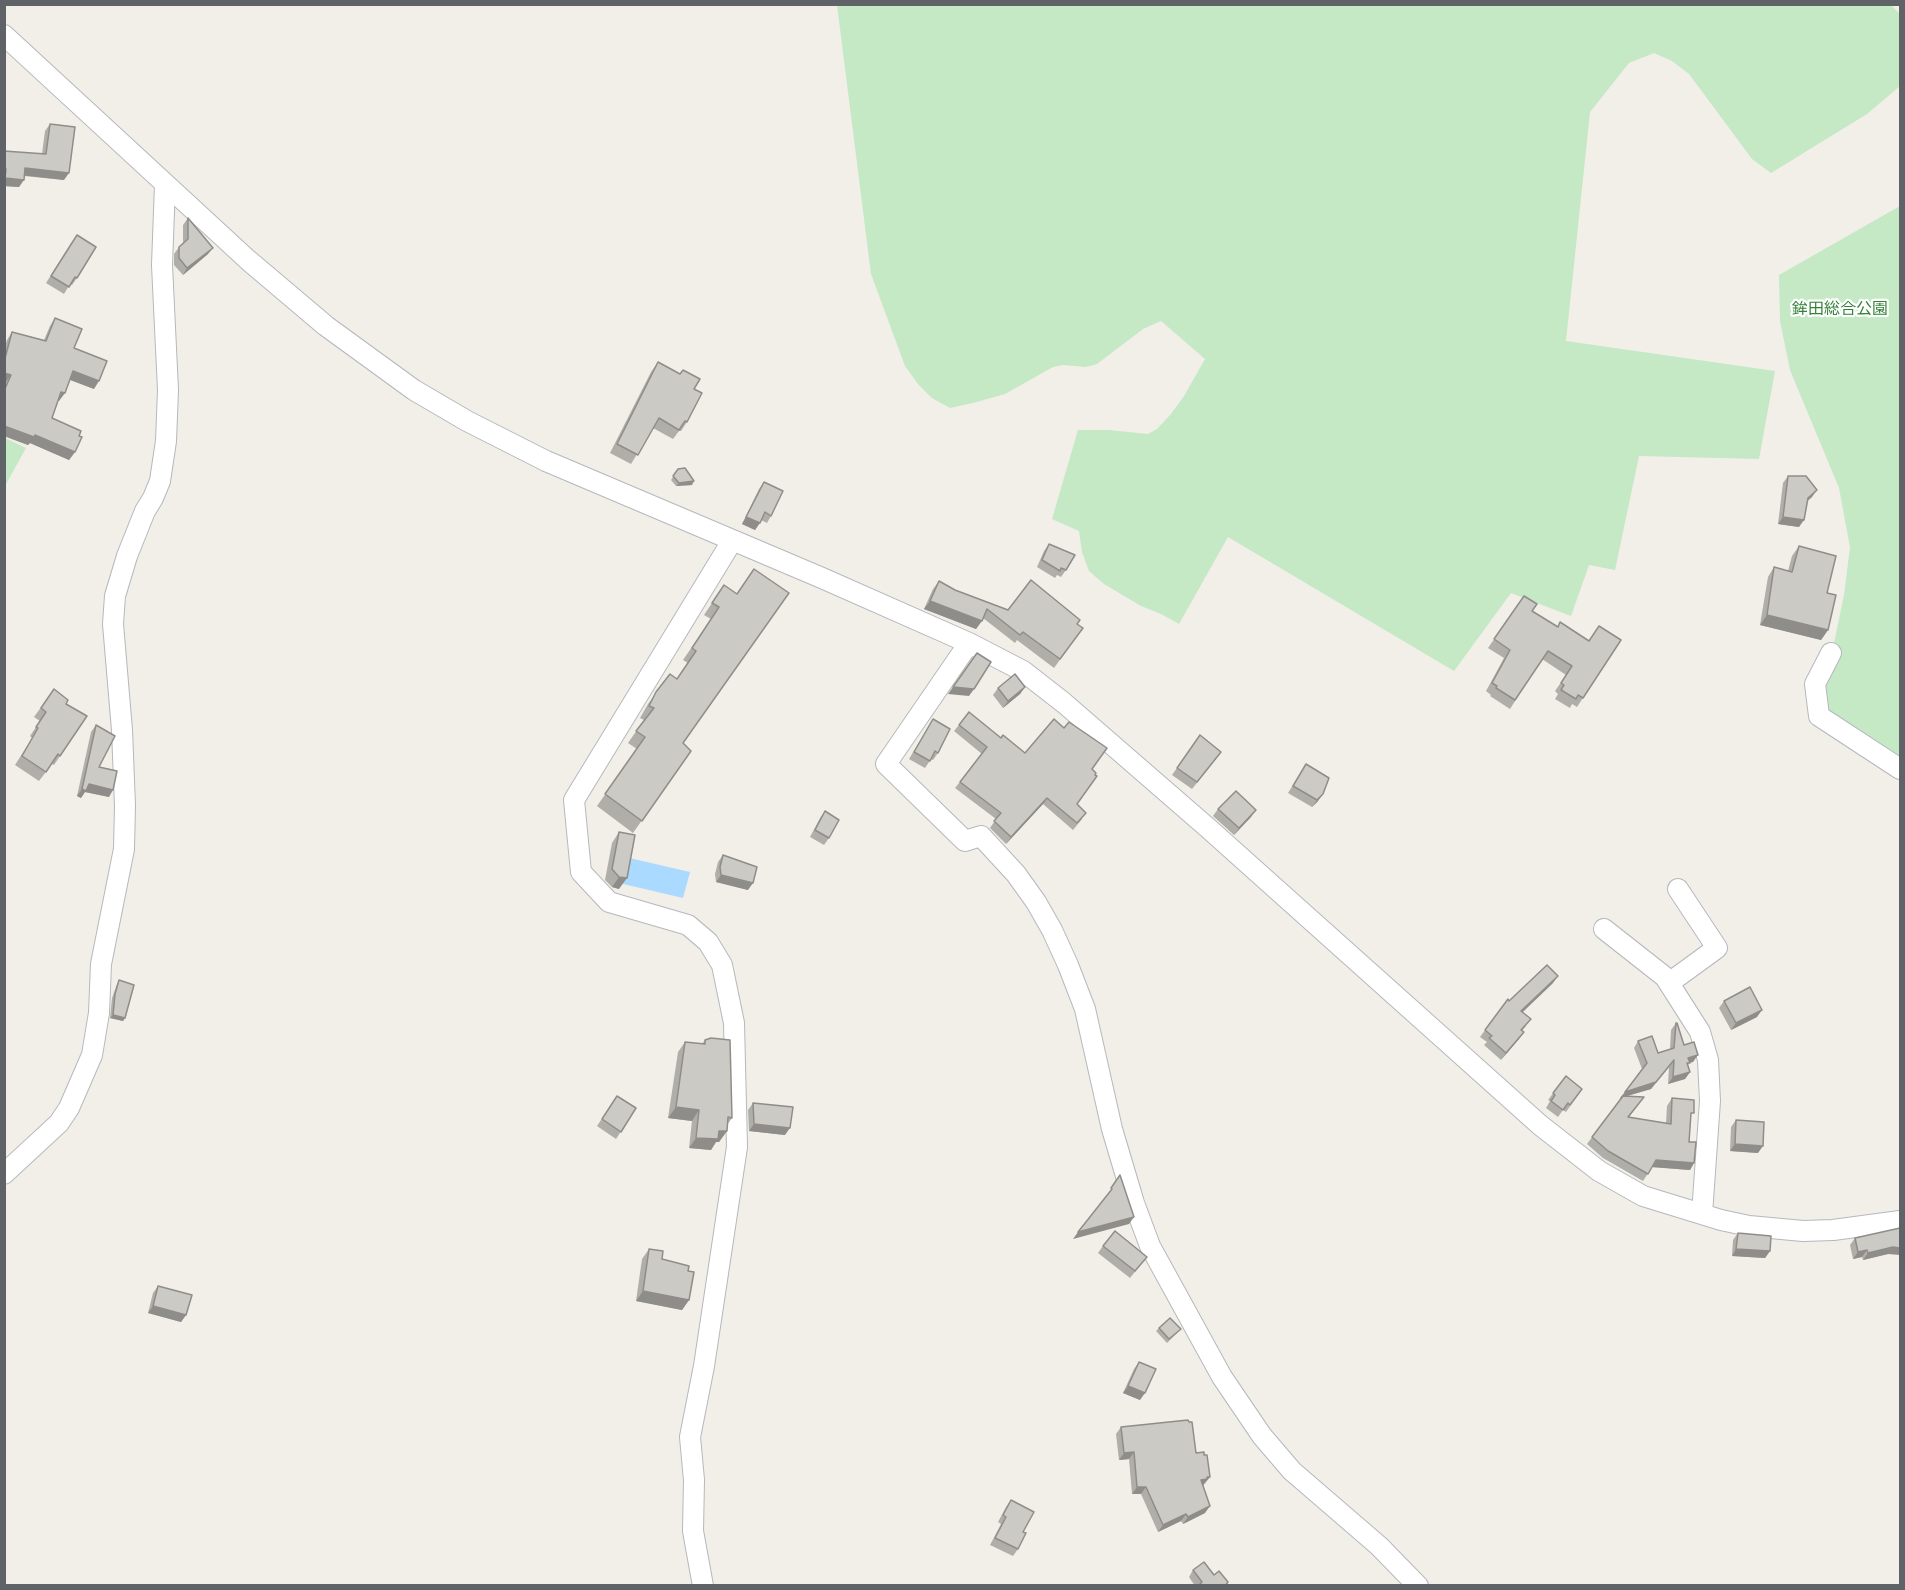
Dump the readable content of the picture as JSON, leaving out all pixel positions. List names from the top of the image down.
{
  "parks": ["鉾田総合公園"]
}
